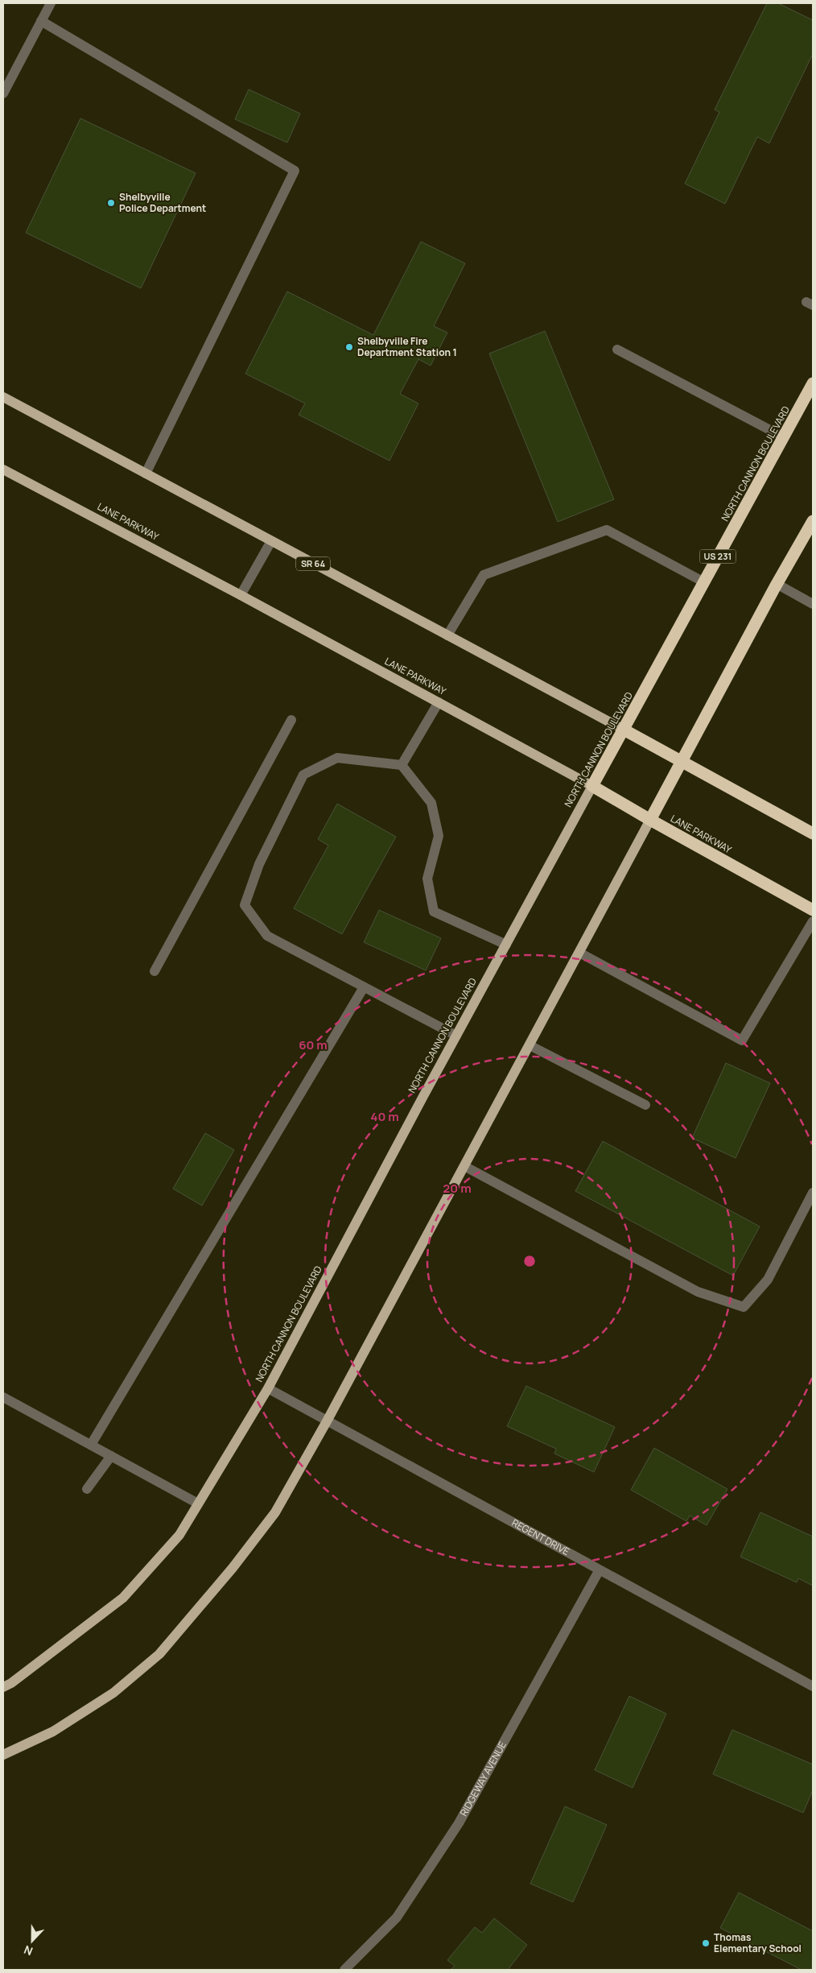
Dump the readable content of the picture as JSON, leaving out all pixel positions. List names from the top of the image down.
{
  "streets": {
    "highway": ["NORTH CANNON BOULEVARD", "LANE PARKWAY", "US 231"],
    "main road": ["SR 64"],
    "street": ["REGENT DRIVE", "RIDGEWAY AVENUE"]
  },
  "crossings": [
    ["NORTH CANNON BOULEVARD", "LANE PARKWAY"],
    ["NORTH CANNON BOULEVARD", "SR 64"],
    ["NORTH CANNON BOULEVARD", "REGENT DRIVE"],
    ["REGENT DRIVE", "RIDGEWAY AVENUE"]
  ],
  "places": ["Shelbyville Police Department", "Shelbyville Fire Department Station 1", "Thomas Elementary School"],
  "north": "bottom",
  "rings": ["60 m", "40 m", "20 m"]
}
